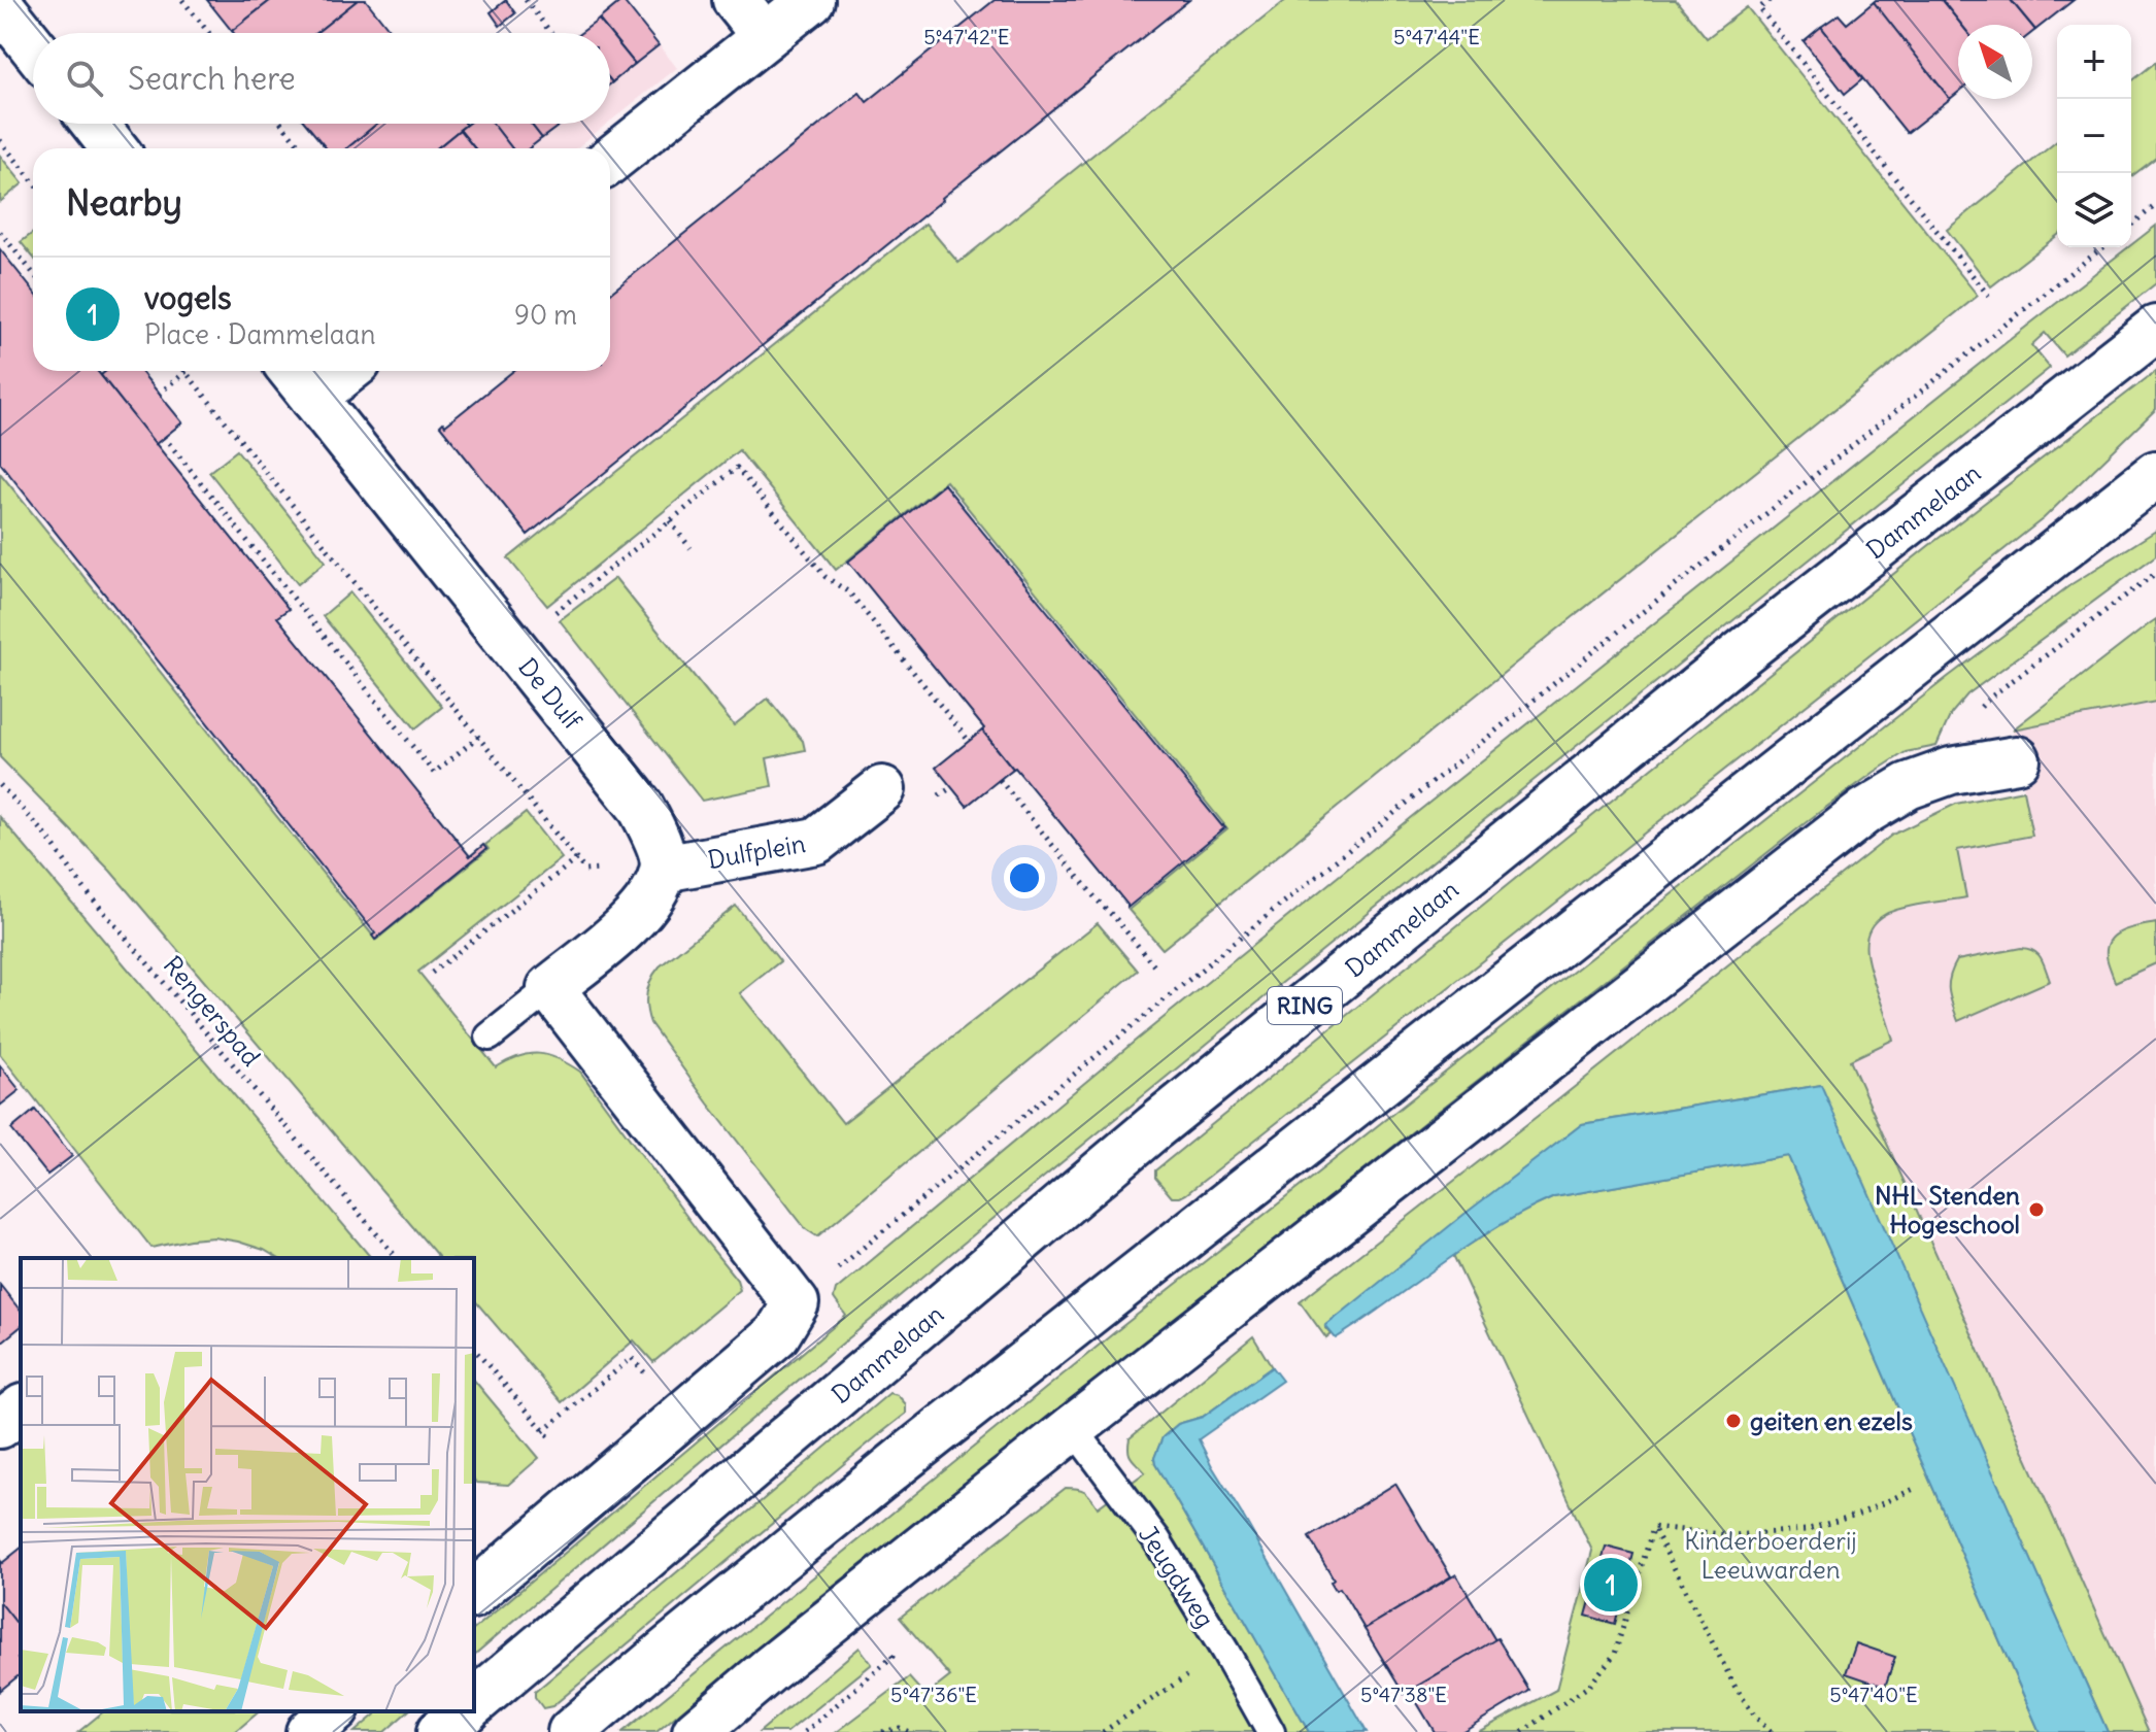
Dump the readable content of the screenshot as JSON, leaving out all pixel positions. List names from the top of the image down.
{
  "streets": {
    "street": [
      "Dammelaan",
      "De Dulf",
      "Dulfplein",
      "RING"
    ],
    "lane": ["Jeugdweg"],
    "path": ["Rengerspad"]
  },
  "crossings": [
    ["De Dulf", "Dulfplein"]
  ],
  "parks": ["Kinderboerderij Leeuwarden"],
  "places": ["NHL Stenden Hogeschool", "geiten en ezels"],
  "north": "top left",
  "page": {
    "map_buttons": ["+", "−"],
    "search": "Search here",
    "heading": "Nearby",
    "list": [
      {
        "mark": "1",
        "name": "vogels",
        "note": "Place · Dammelaan",
        "value": "90 m"
      }
    ],
    "pins": "1"
  },
  "coordinates": [
    "5°47'42\"E",
    "5°47'44\"E",
    "5°47'36\"E",
    "5°47'38\"E",
    "5°47'40\"E"
  ]
}
